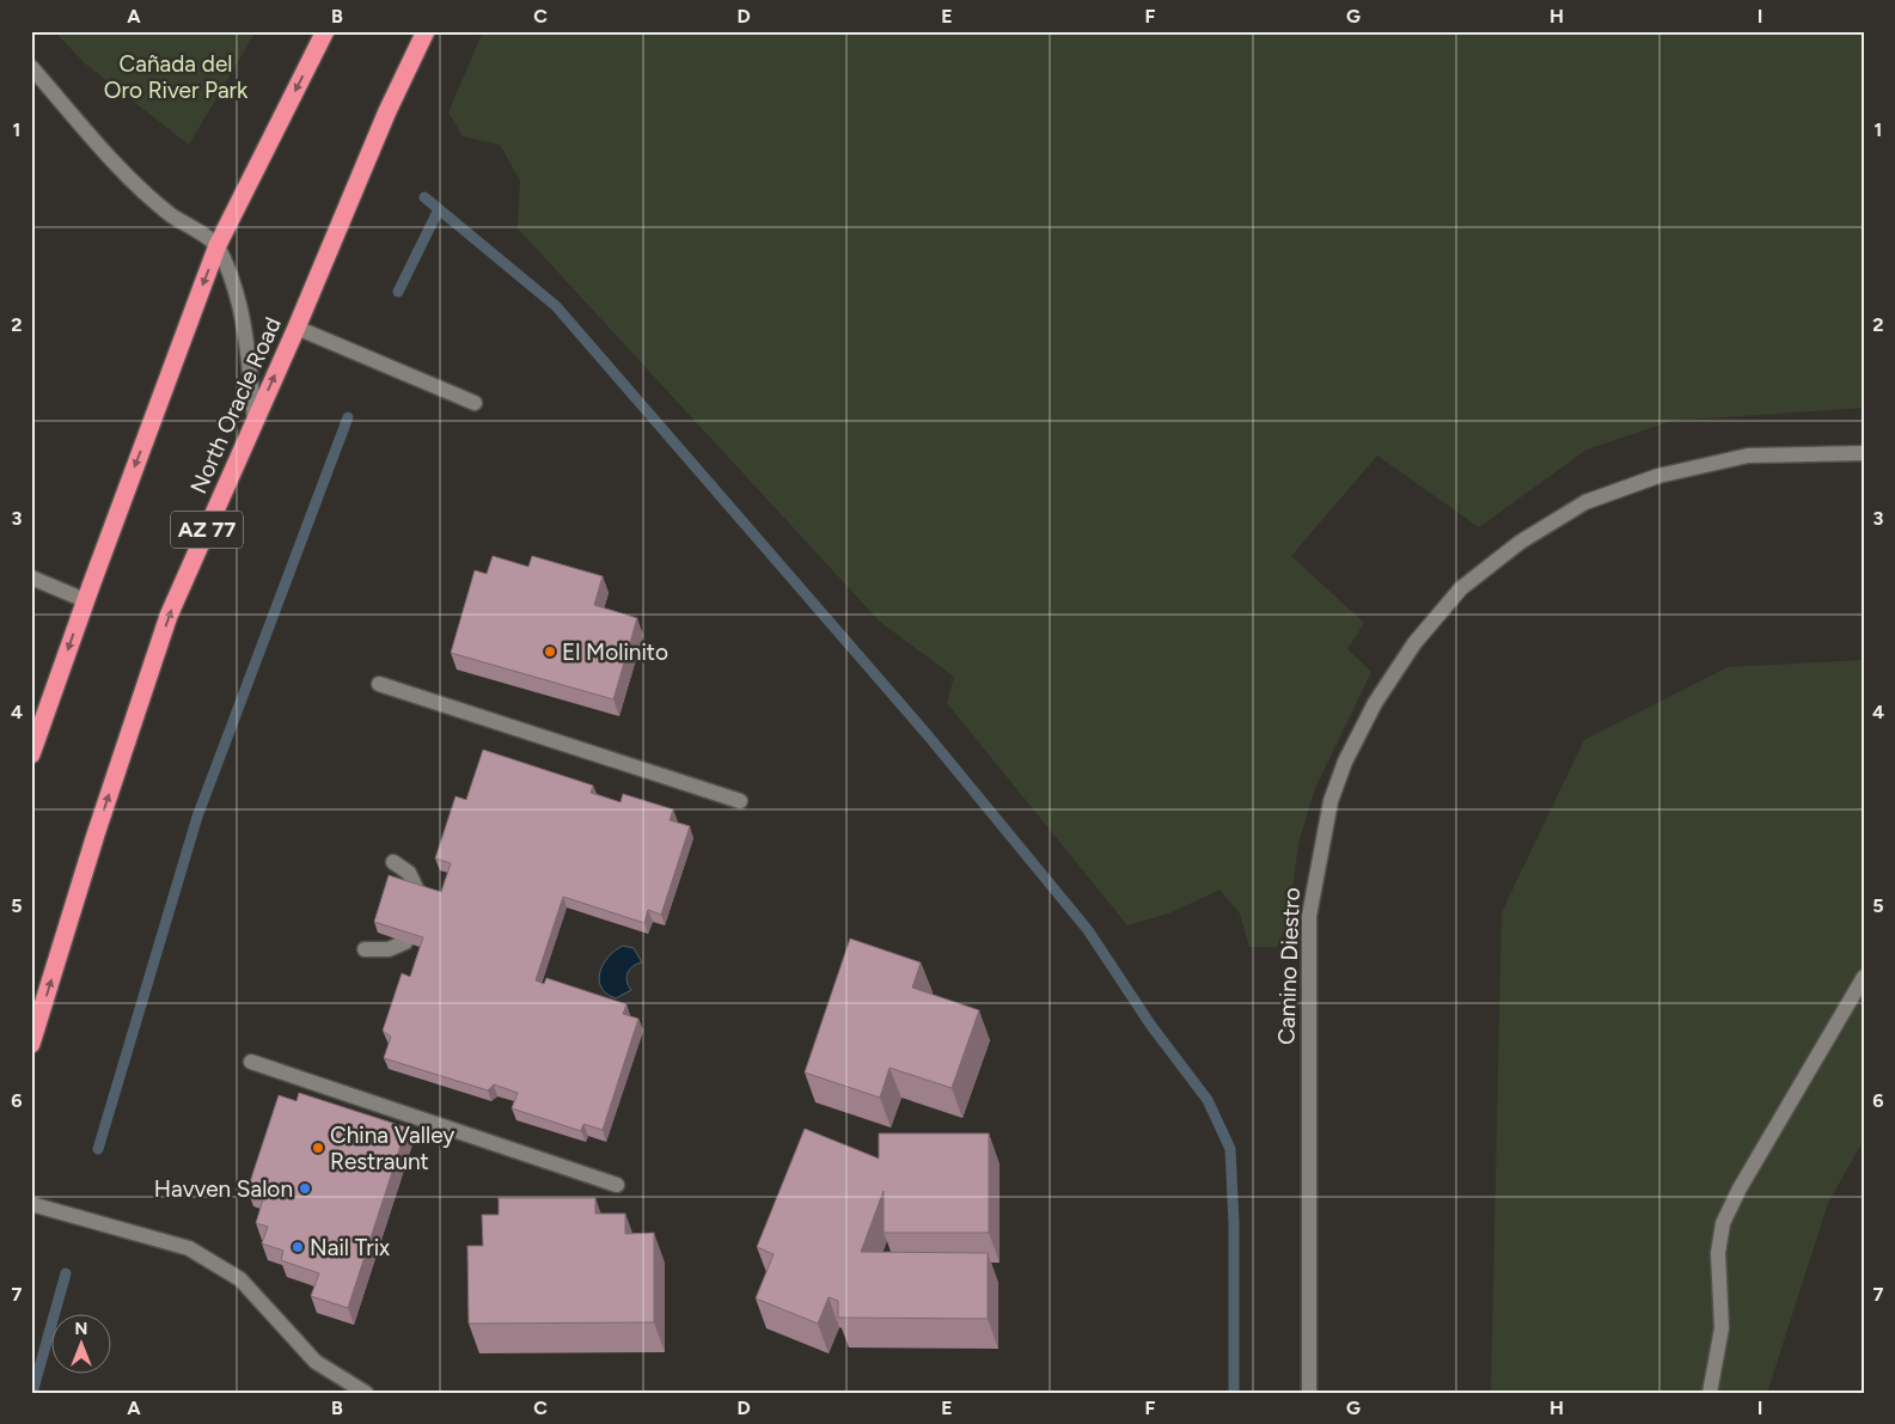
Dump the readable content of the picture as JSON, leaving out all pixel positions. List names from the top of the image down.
{
  "streets": {
    "highway": ["North Oracle Road", "AZ 77"],
    "street": ["Camino Diestro"]
  },
  "parks": ["Cañada del Oro River Park"],
  "places": [
    "El Molinito",
    "China Valley Restraunt",
    "Havven Salon",
    "Nail Trix"
  ],
  "north": "top",
  "grid": {
    "columns": [
      "A",
      "B",
      "C",
      "D",
      "E",
      "F",
      "G",
      "H",
      "I"
    ],
    "rows": [
      "1",
      "2",
      "3",
      "4",
      "5",
      "6",
      "7"
    ]
  }
}
